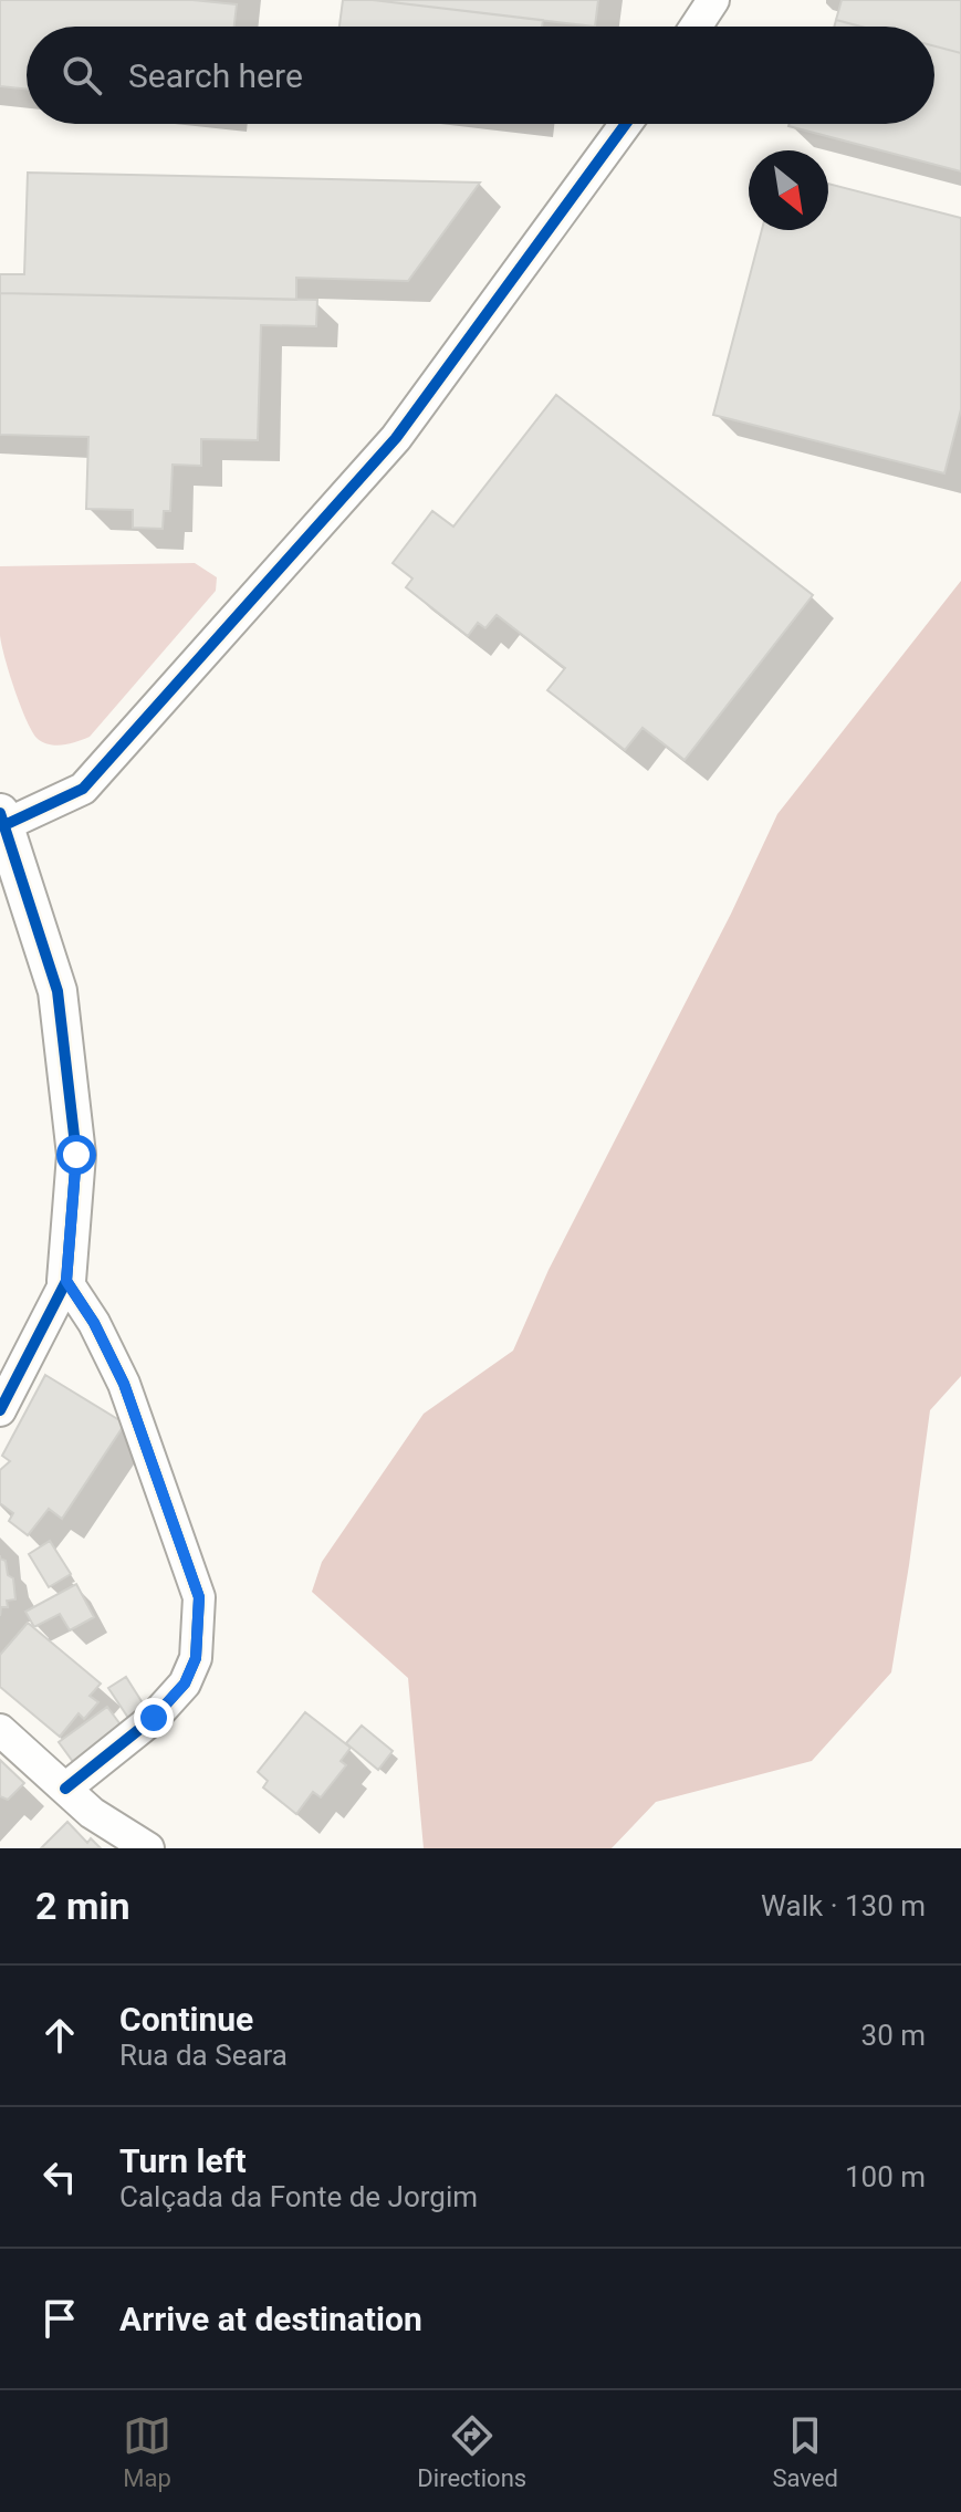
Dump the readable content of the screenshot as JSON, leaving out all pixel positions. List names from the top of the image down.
{
  "north": "bottom right",
  "page": {
    "search": "Search here",
    "heading": ["2 min", "Walk · 130 m"],
    "list": [
      ["Continue", "Rua da Seara", "30 m"],
      ["Turn left", "Calçada da Fonte de Jorgim", "100 m"],
      "Arrive at destination"
    ],
    "nav": ["Map", "Directions", "Saved"]
  }
}
